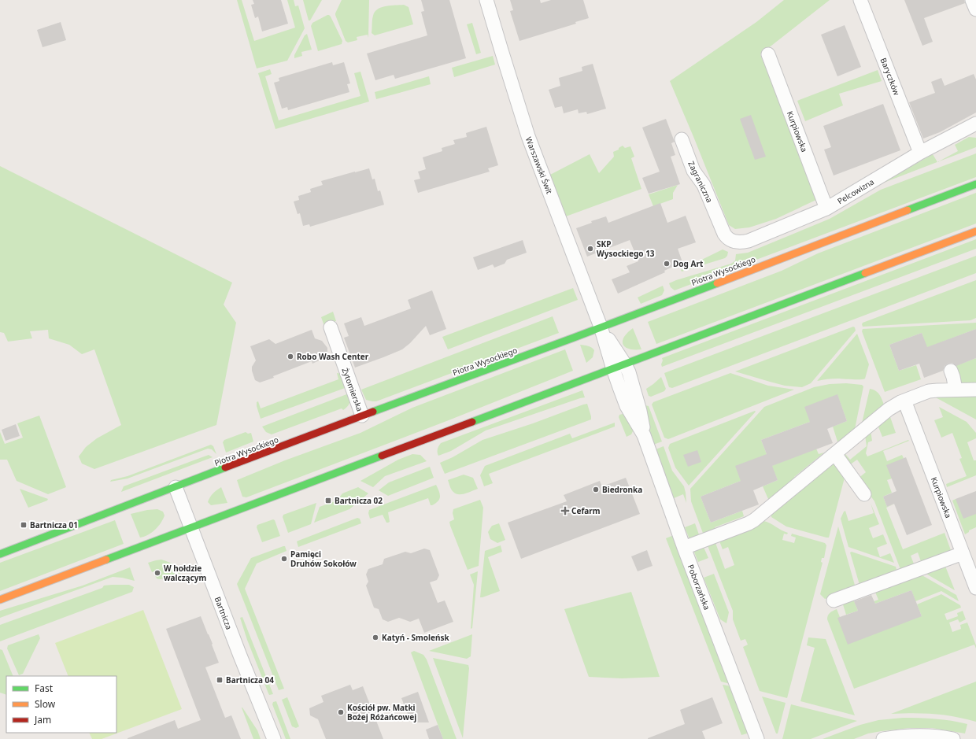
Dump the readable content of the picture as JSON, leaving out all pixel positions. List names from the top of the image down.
{
  "streets": {
    "main road": ["Piotra Wysockiego"],
    "street": [
      "Baryczków",
      "Kurpiowska",
      "Warszawski Świt",
      "Zagraniczna",
      "Pelcowizna",
      "Żytomierska",
      "Poborzańska",
      "Bartnicza"
    ]
  },
  "crossings": [
    ["Baryczków", "Pelcowizna"],
    ["Kurpiowska", "Pelcowizna"],
    ["Warszawski Świt", "Piotra Wysockiego"],
    ["Warszawski Świt", "Poborzańska"],
    ["Zagraniczna", "Pelcowizna"],
    ["Piotra Wysockiego", "Żytomierska"],
    ["Piotra Wysockiego", "Poborzańska"],
    ["Piotra Wysockiego", "Bartnicza"]
  ],
  "places": {
    "other": [
      "SKP Wysockiego 13",
      "Dog Art",
      "Robo Wash Center",
      "Biedronka",
      "Pamięci Druhów Sokołów",
      "W hołdzie walczącym",
      "Katyń - Smoleńsk",
      "Kościół pw. Matki Bożej Różańcowej"
    ],
    "transit": ["Bartnicza 02", "Bartnicza 01", "Bartnicza 04"],
    "health": ["Cefarm"]
  },
  "legend": ["Fast", "Slow", "Jam"]
}
